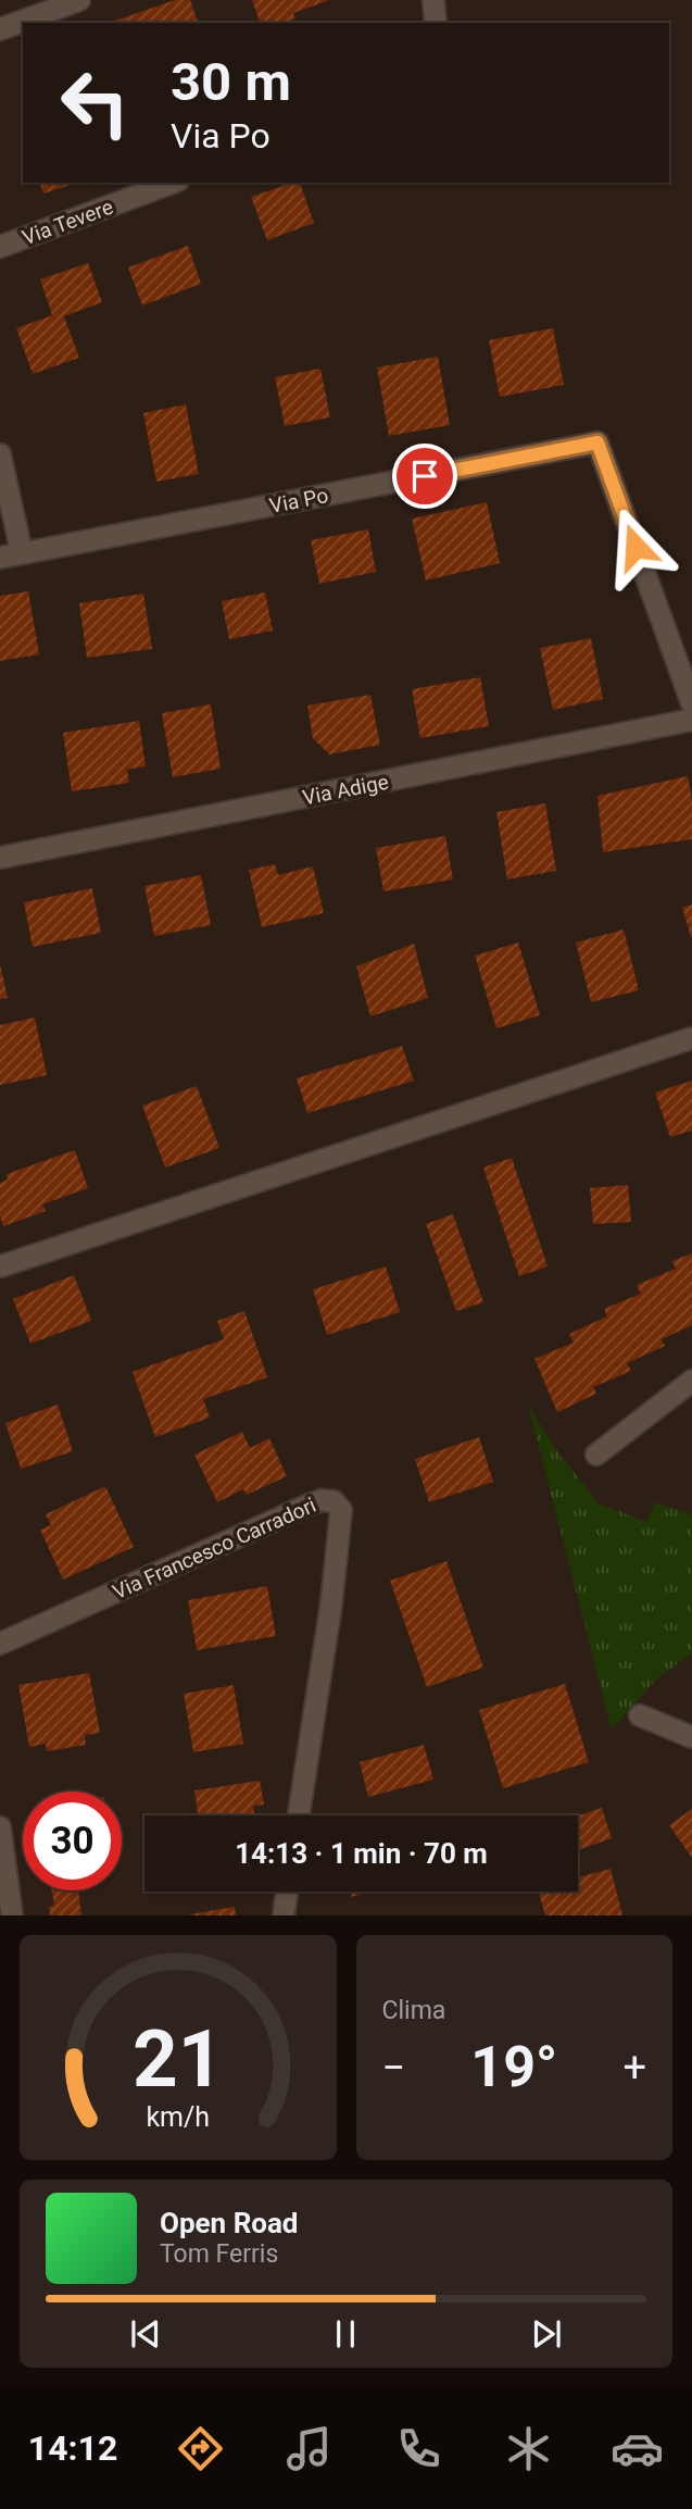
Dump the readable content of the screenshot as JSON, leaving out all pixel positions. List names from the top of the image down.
{
  "streets": {
    "street": [
      "Via Tevere",
      "Via Po",
      "Via Adige",
      "Via Francesco Carradori"
    ]
  },
  "page": {
    "turn": ["30 m", "Via Po"],
    "limit": "30",
    "trip": "14:13 · 1 min · 70 m",
    "tile": "Clima",
    "heat": ["−", "19°", "+"],
    "song": ["Open Road", "Tom Ferris"],
    "tabs": "14:12",
    "gauge": ["21", "km/h"]
  }
}
